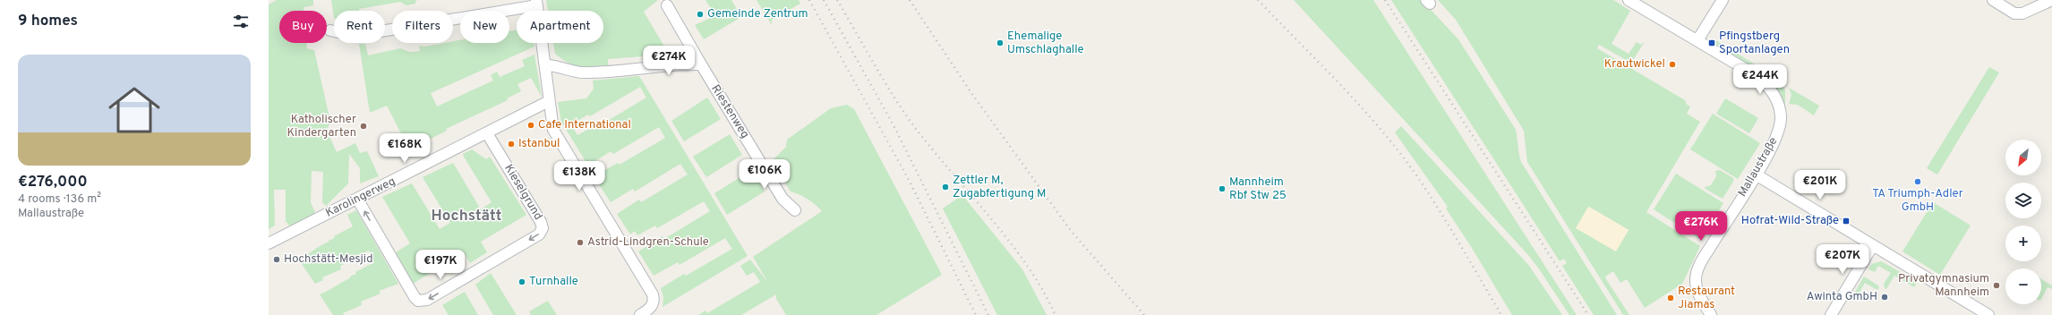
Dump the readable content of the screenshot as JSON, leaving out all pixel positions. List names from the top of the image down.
{
  "streets": {
    "street": [
      "Riestenweg",
      "Mallaustraße",
      "Kieselgrund",
      "Karolingerweg"
    ]
  },
  "crossings": [
    ["Kieselgrund", "Karolingerweg"]
  ],
  "districts": ["Hochstätt"],
  "places": {
    "other": [
      "Gemeinde Zentrum",
      "Ehemalige Umschlaghalle",
      "Krautwickel",
      "Cafe International",
      "Katholischer Kindergarten",
      "Istanbul",
      "TA Triumph-Adler GmbH",
      "Zettler M, Zugabfertigung M",
      "Mannheim Rbf Stw 25",
      "Astrid-Lindgren-Schule",
      "Hochstätt-Mesjid",
      "Turnhalle",
      "Privatgymnasium Mannheim",
      "Awinta GmbH",
      "Restaurant Jiamas"
    ],
    "transit": ["Pfingstberg Sportanlagen", "Hofrat-Wild-Straße"]
  },
  "north": "bottom left",
  "page": {
    "heading": "9 homes",
    "chip": [
      "Buy",
      "Rent",
      "Filters",
      "New",
      "Apartment"
    ],
    "list": [
      {
        "name": "€276,000",
        "note": "4 rooms · 136 m² · Mallaustraße"
      }
    ],
    "price": [
      "€274K",
      "€244K",
      "€168K",
      "€106K",
      "€138K",
      "€201K",
      "€276K",
      "€207K",
      "€197K"
    ],
    "map_buttons": ["+", "−"]
  }
}
